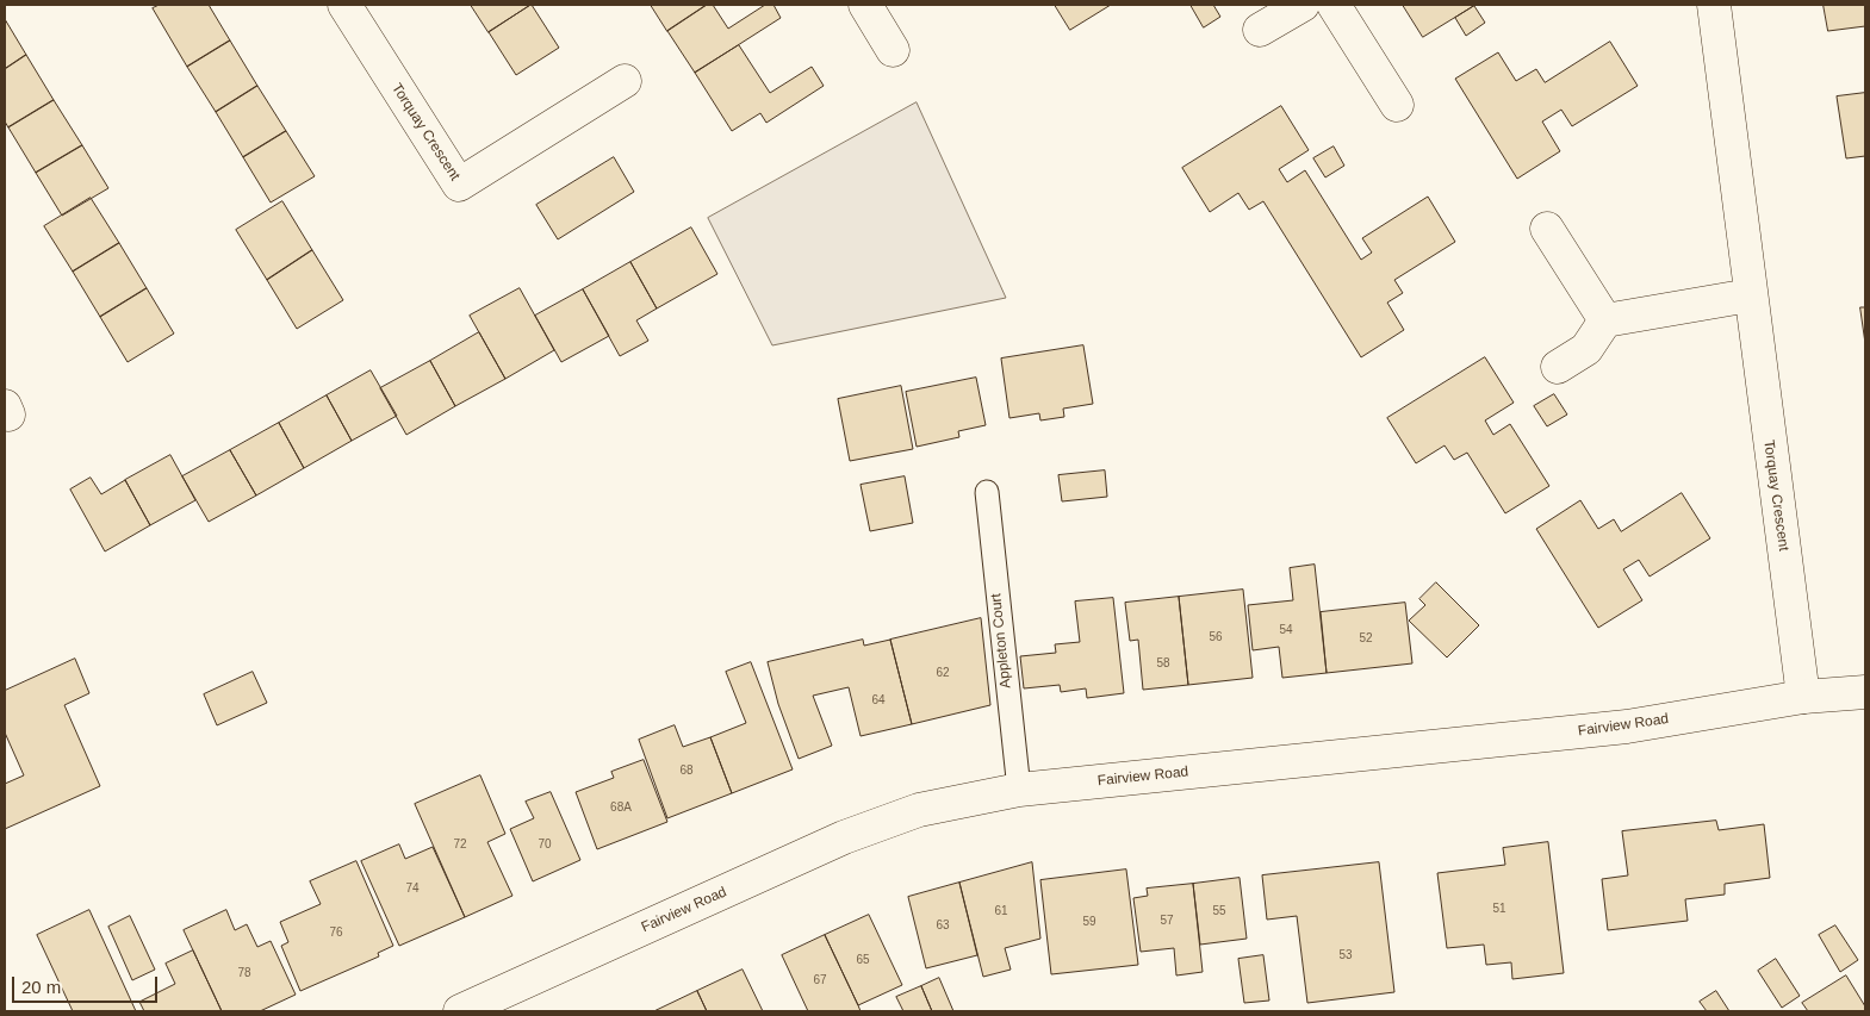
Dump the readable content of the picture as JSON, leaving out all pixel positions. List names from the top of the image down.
{
  "streets": {
    "street": ["Torquay Crescent", "Fairview Road"],
    "lane": ["Appleton Court"]
  },
  "crossings": [
    ["Torquay Crescent", "Fairview Road"],
    ["Appleton Court", "Fairview Road"]
  ],
  "house_numbers": [
    "54",
    "56",
    "52",
    "58",
    "62",
    "64",
    "68",
    "68A",
    "72",
    "70",
    "74",
    "51",
    "61",
    "55",
    "57",
    "59",
    "63",
    "76",
    "53",
    "65",
    "78",
    "67"
  ],
  "scale_bar": "20 m"
}
